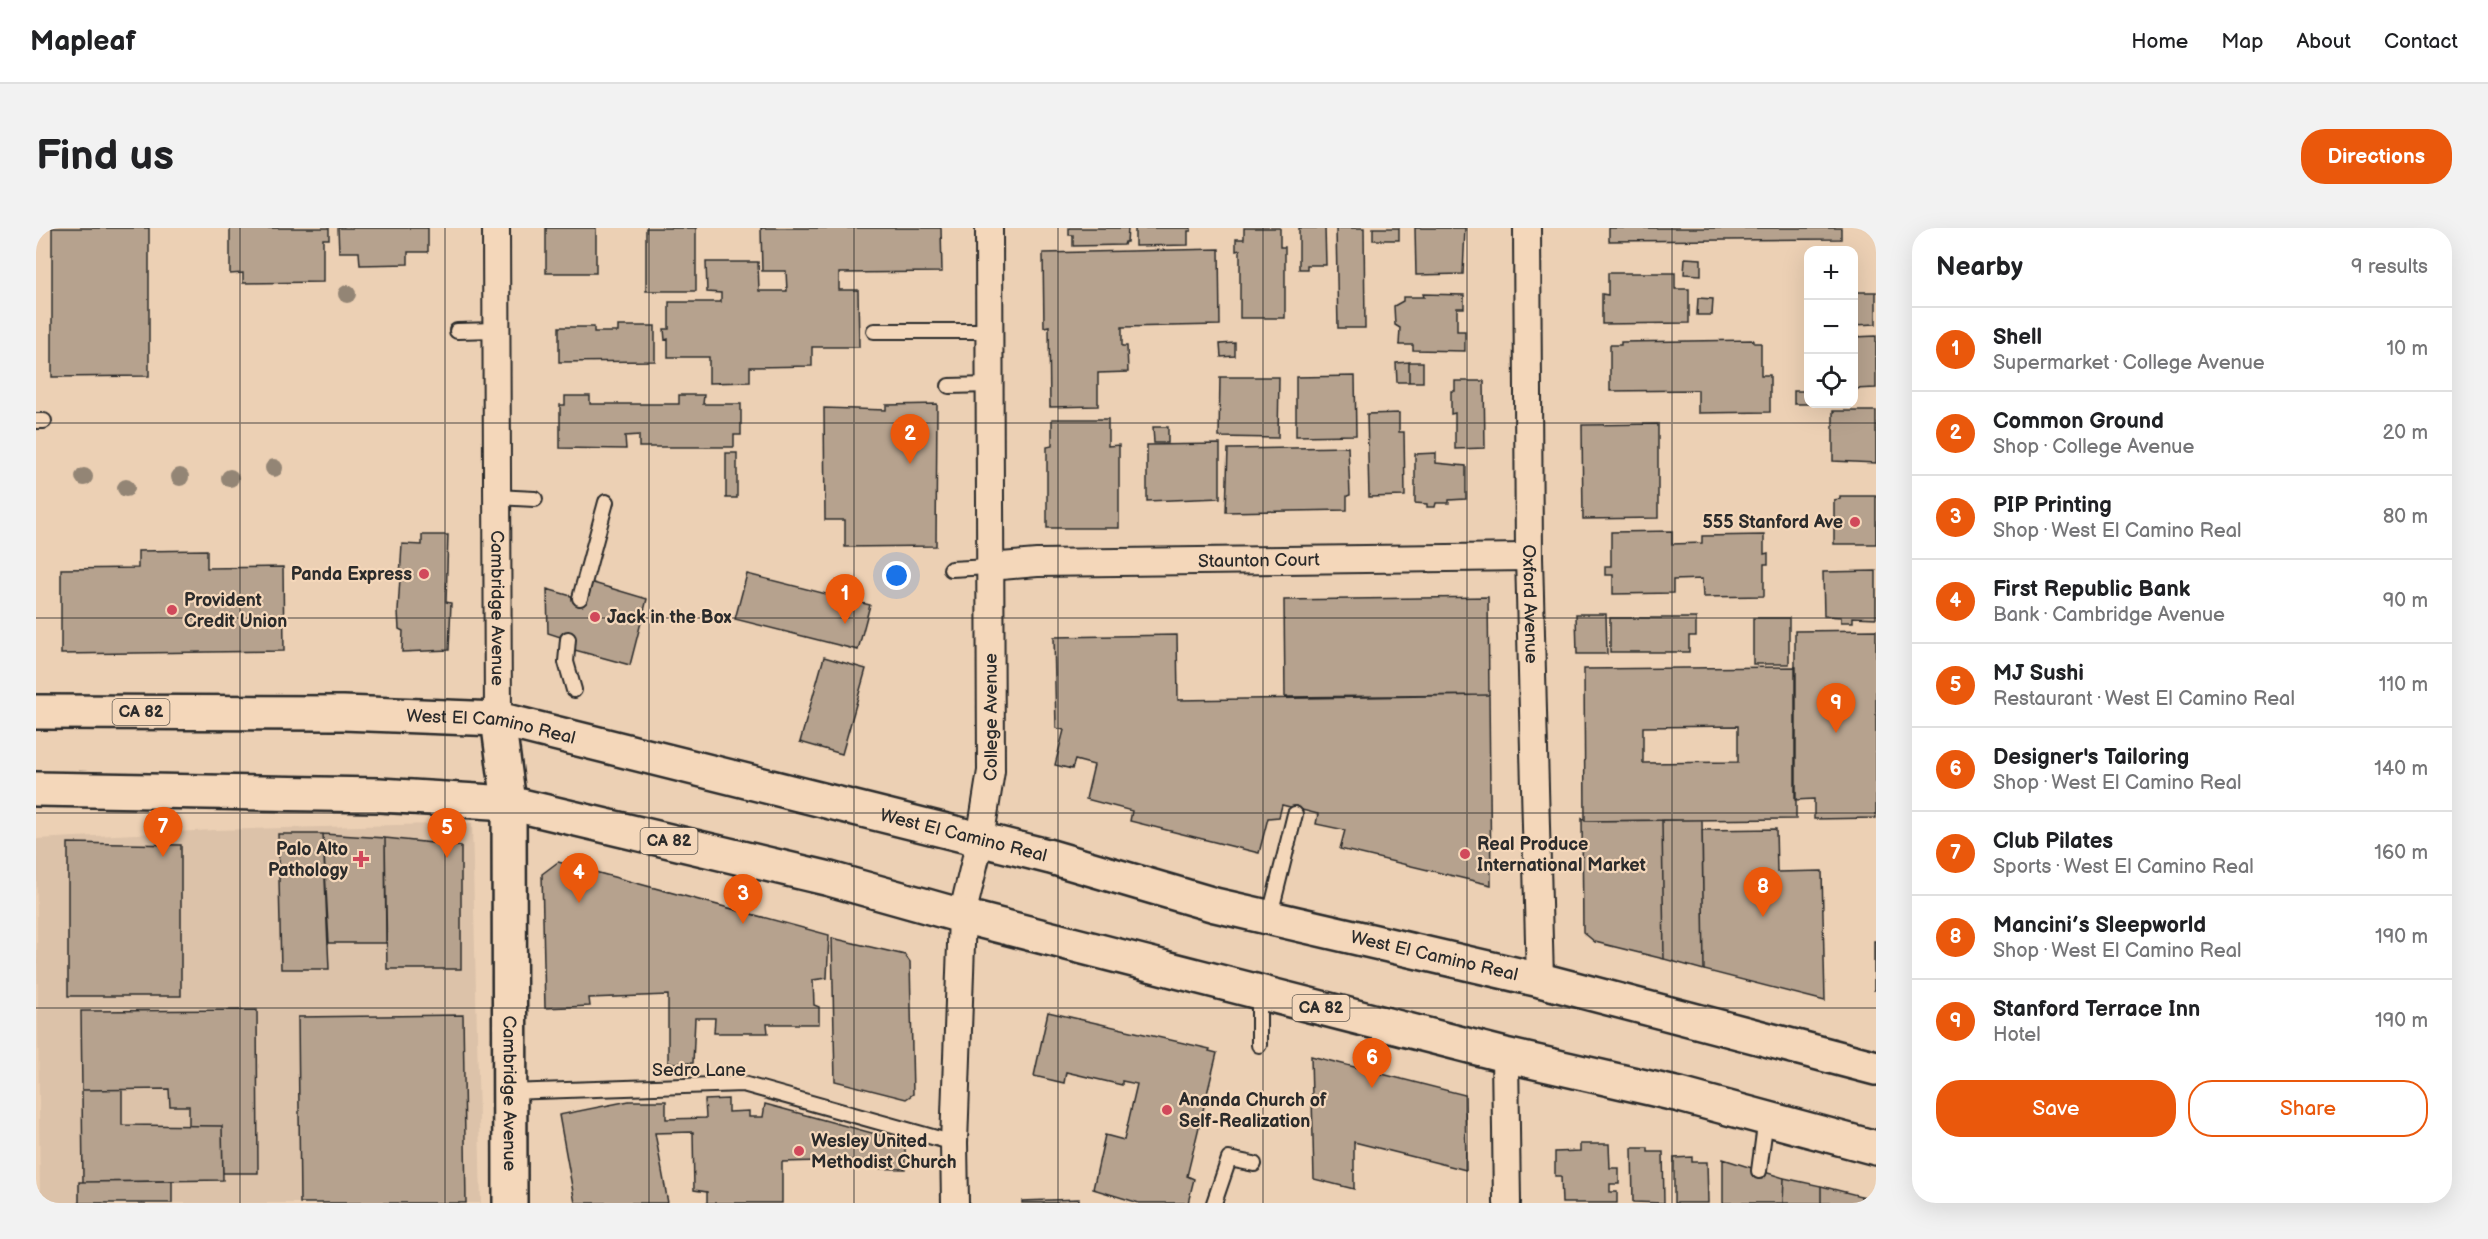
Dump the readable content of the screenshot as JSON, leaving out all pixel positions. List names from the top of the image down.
{
  "streets": {
    "main road": ["Cambridge Avenue", "CA 82", "West El Camino Real"],
    "street": ["Staunton Court", "Oxford Avenue", "College Avenue"],
    "lane": ["Sedro Lane"]
  },
  "crossings": [
    ["Staunton Court", "Oxford Avenue"],
    ["Staunton Court", "College Avenue"],
    ["Oxford Avenue", "West El Camino Real"],
    ["Cambridge Avenue", "CA 82"],
    ["Cambridge Avenue", "West El Camino Real"],
    ["Cambridge Avenue", "Sedro Lane"],
    ["CA 82", "College Avenue"],
    ["College Avenue", "West El Camino Real"],
    ["College Avenue", "Sedro Lane"]
  ],
  "places": {
    "other": [
      "555 Stanford Ave",
      "Panda Express",
      "Provident Credit Union",
      "Jack in the Box",
      "Real Produce International Market",
      "Ananda Church of Self-Realization",
      "Wesley United Methodist Church"
    ],
    "health": ["Palo Alto Pathology"]
  },
  "page": {
    "header": "Mapleaf",
    "nav": [
      "Home",
      "Map",
      "About",
      "Contact"
    ],
    "buttons": [
      "Directions",
      ["Save", "Share"]
    ],
    "title": "Find us",
    "heading": ["Nearby", "9 results"],
    "map_buttons": ["+", "−"],
    "list": [
      {
        "mark": "1",
        "name": "Shell",
        "note": "Supermarket · College Avenue",
        "value": "10 m"
      },
      {
        "mark": "2",
        "name": "Common Ground",
        "note": "Shop · College Avenue",
        "value": "20 m"
      },
      {
        "mark": "3",
        "name": "PIP Printing",
        "note": "Shop · West El Camino Real",
        "value": "80 m"
      },
      {
        "mark": "4",
        "name": "First Republic Bank",
        "note": "Bank · Cambridge Avenue",
        "value": "90 m"
      },
      {
        "mark": "5",
        "name": "MJ Sushi",
        "note": "Restaurant · West El Camino Real",
        "value": "110 m"
      },
      {
        "mark": "6",
        "name": "Designer's Tailoring",
        "note": "Shop · West El Camino Real",
        "value": "140 m"
      },
      {
        "mark": "7",
        "name": "Club Pilates",
        "note": "Sports · West El Camino Real",
        "value": "160 m"
      },
      {
        "mark": "8",
        "name": "Mancini’s Sleepworld",
        "note": "Shop · West El Camino Real",
        "value": "190 m"
      },
      {
        "mark": "9",
        "name": "Stanford Terrace Inn",
        "note": "Hotel",
        "value": "190 m"
      }
    ],
    "pins": [
      "2",
      "1",
      "9",
      "7",
      "5",
      "4",
      "8",
      "3",
      "6"
    ]
  }
}
